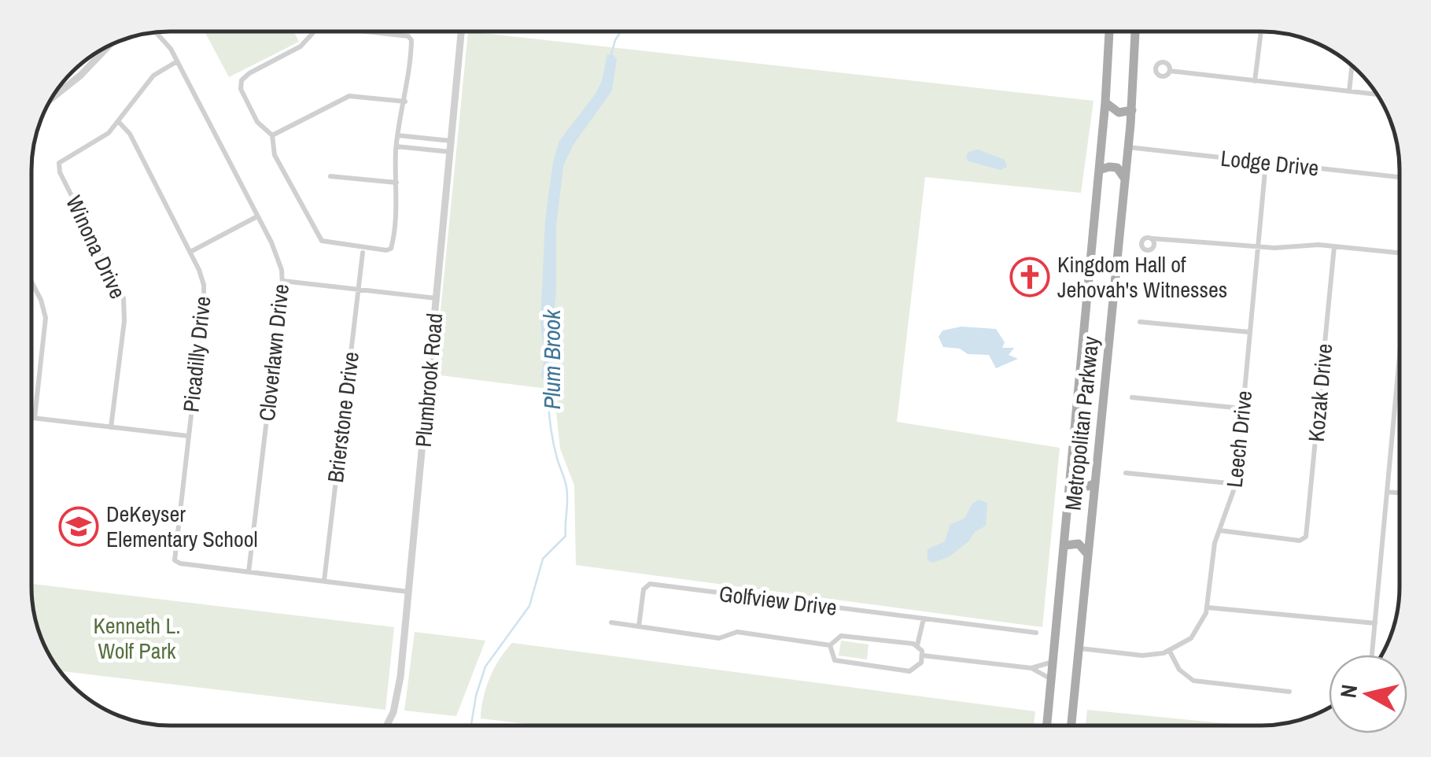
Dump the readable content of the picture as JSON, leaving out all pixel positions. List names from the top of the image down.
{
  "streets": {
    "main road": ["Metropolitan Parkway"],
    "street": [
      "Lodge Drive",
      "Winona Drive",
      "Cloverlawn Drive",
      "Picadilly Drive",
      "Plumbrook Road",
      "Kozak Drive",
      "Brierstone Drive",
      "Leech Drive",
      "Golfview Drive"
    ]
  },
  "crossings": [
    ["Lodge Drive", "Metropolitan Parkway"],
    ["Lodge Drive", "Leech Drive"],
    ["Winona Drive", "Picadilly Drive"],
    ["Cloverlawn Drive", "Picadilly Drive"],
    ["Kozak Drive", "Leech Drive"]
  ],
  "water": ["Plum Brook"],
  "parks": ["Kenneth L. Wolf Park"],
  "places": {
    "church": ["Kingdom Hall of Jehovah's Witnesses"],
    "school or university": ["DeKeyser Elementary School"]
  },
  "north": "left"
}
